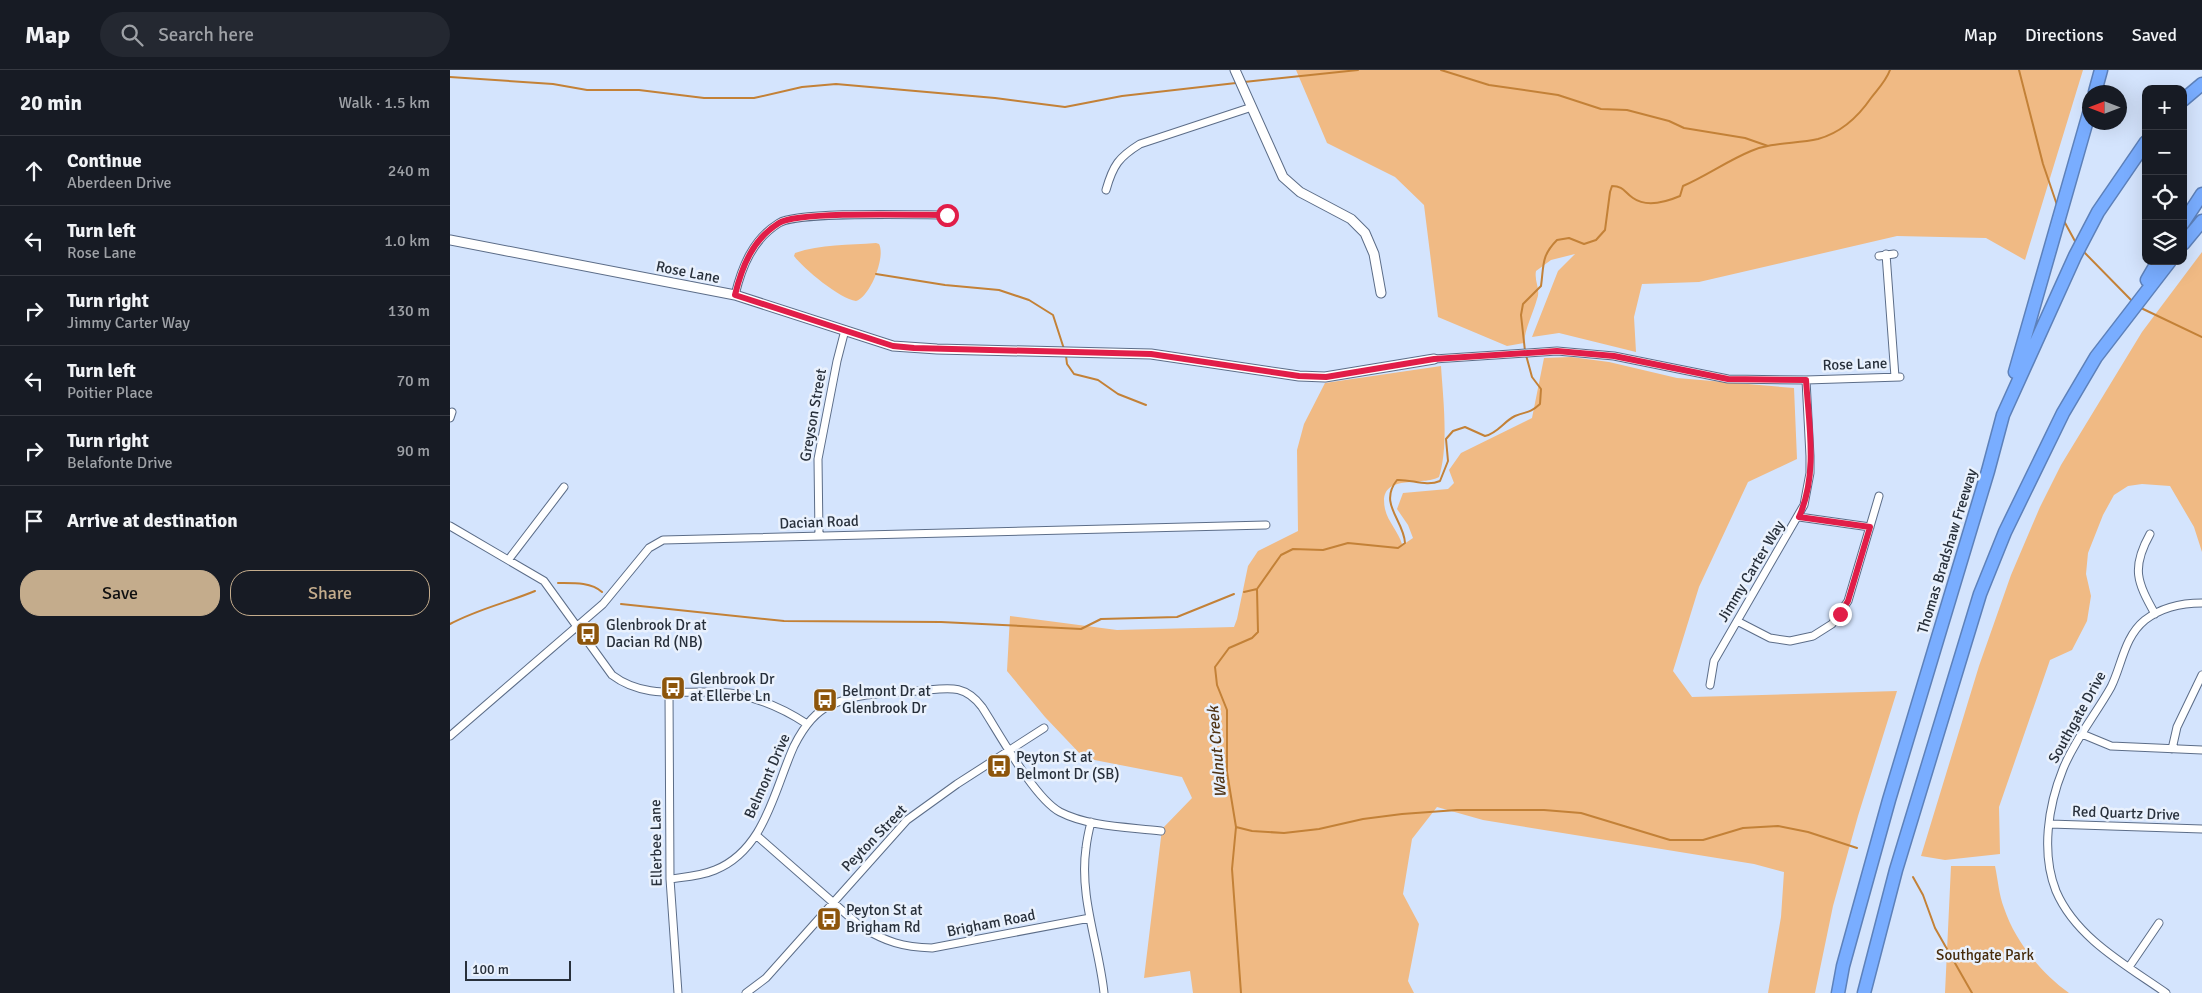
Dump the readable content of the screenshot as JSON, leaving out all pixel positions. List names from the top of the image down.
{
  "streets": {
    "highway": ["Thomas Bradshaw Freeway"],
    "street": [
      "Rose Lane",
      "Greyson Street",
      "Dacian Road",
      "Jimmy Carter Way",
      "Southgate Drive",
      "Belmont Drive",
      "Red Quartz Drive",
      "Peyton Street",
      "Ellerbee Lane",
      "Brigham Road"
    ]
  },
  "crossings": [
    ["Rose Lane", "Greyson Street"],
    ["Rose Lane", "Jimmy Carter Way"],
    ["Greyson Street", "Dacian Road"],
    ["Southgate Drive", "Red Quartz Drive"],
    ["Belmont Drive", "Peyton Street"],
    ["Belmont Drive", "Ellerbee Lane"],
    ["Belmont Drive", "Brigham Road"],
    ["Peyton Street", "Brigham Road"]
  ],
  "water": ["Walnut Creek"],
  "parks": ["Southgate Park"],
  "places": {
    "bus stop": [
      "Glenbrook Dr at Dacian Rd (NB)",
      "Glenbrook Dr at Ellerbe Ln",
      "Belmont Dr at Glenbrook Dr",
      "Peyton St at Belmont Dr (SB)",
      "Peyton St at Brigham Rd"
    ]
  },
  "scale_bar": "100 m",
  "north": "left",
  "page": {
    "header": "Map",
    "search": "Search here",
    "nav": ["Map", "Directions", "Saved"],
    "heading": ["20 min", "Walk · 1.5 km"],
    "map_buttons": ["+", "−"],
    "list": [
      ["Continue", "Aberdeen Drive", "240 m"],
      ["Turn left", "Rose Lane", "1.0 km"],
      ["Turn right", "Jimmy Carter Way", "130 m"],
      ["Turn left", "Poitier Place", "70 m"],
      ["Turn right", "Belafonte Drive", "90 m"],
      "Arrive at destination"
    ],
    "buttons": ["Save", "Share"],
    "scale": "100 m"
  }
}
